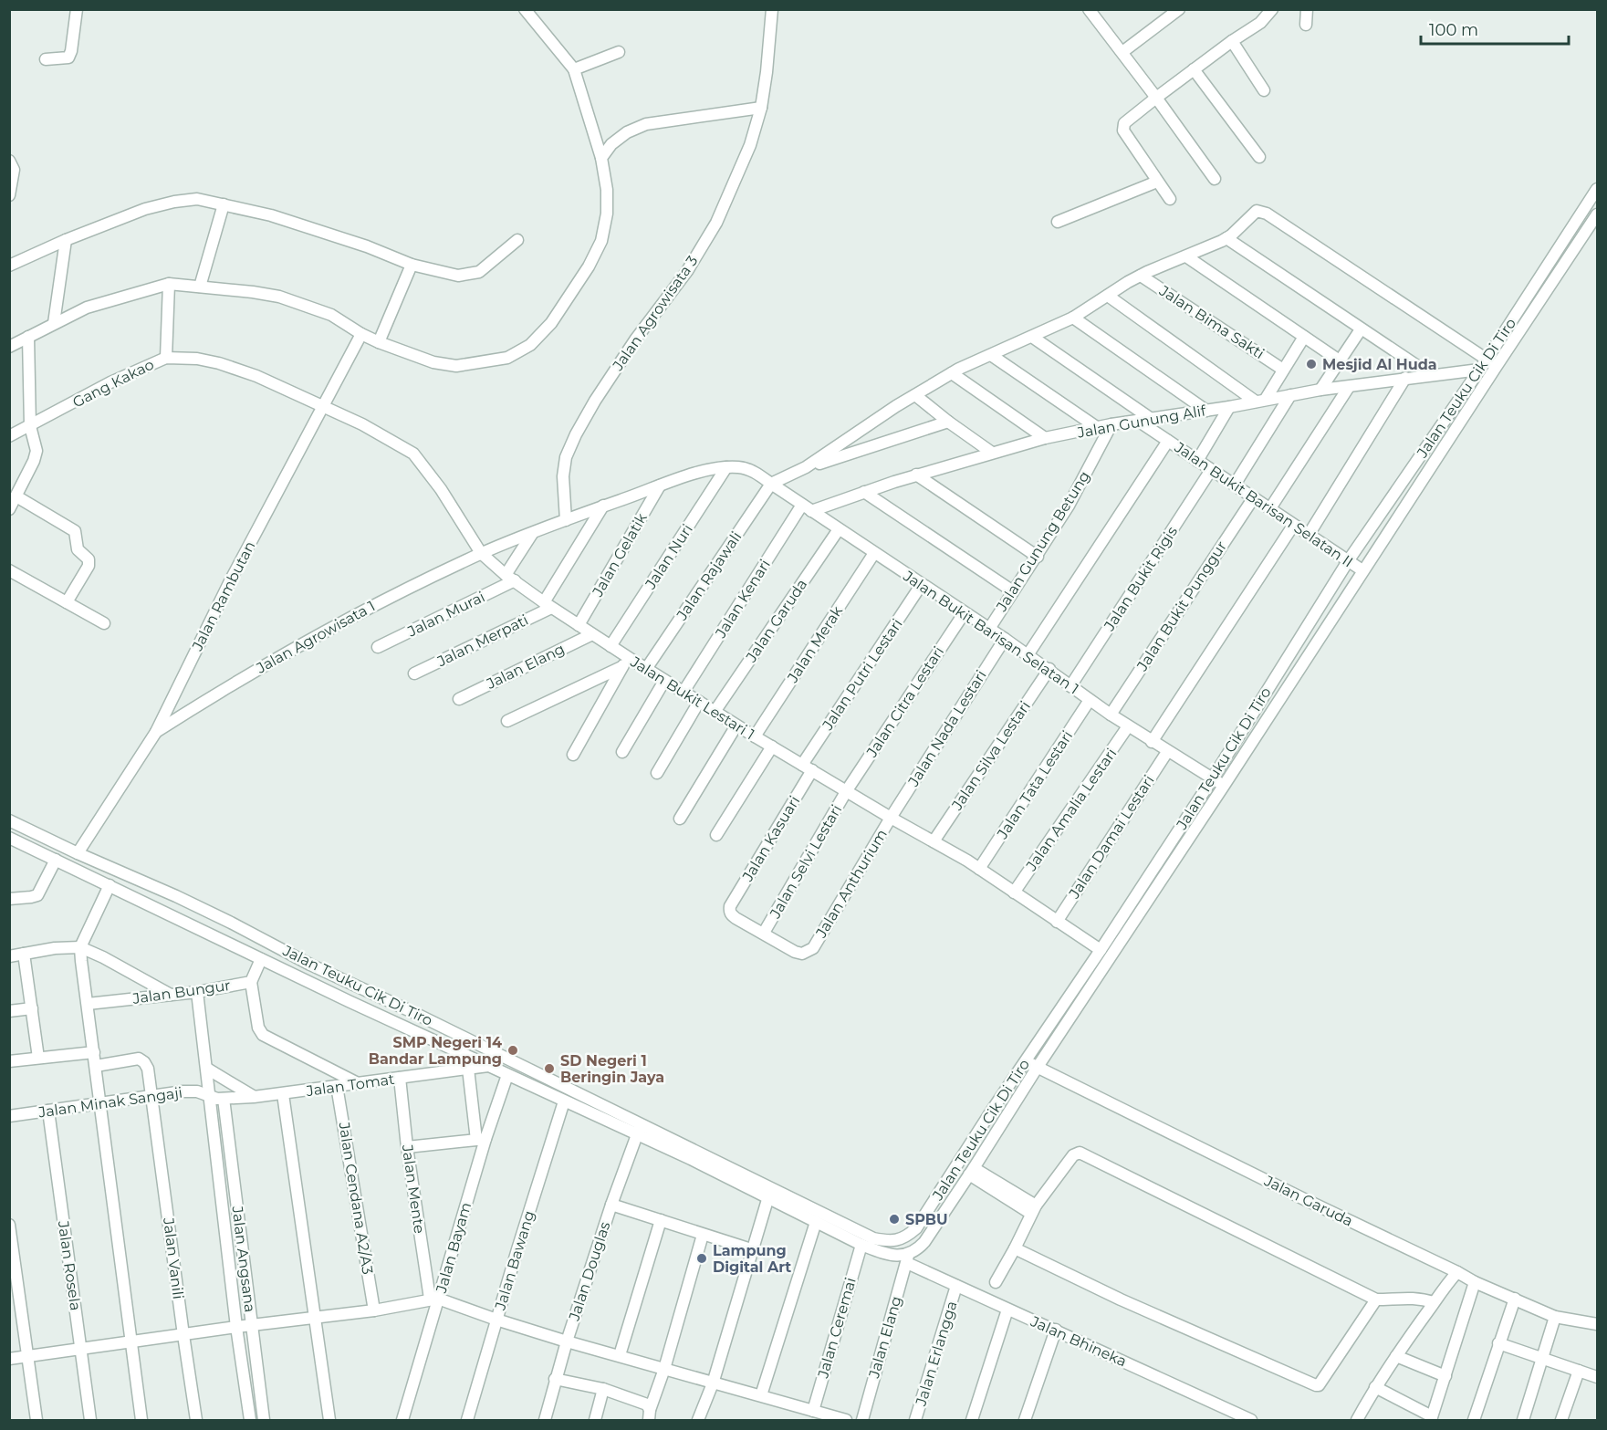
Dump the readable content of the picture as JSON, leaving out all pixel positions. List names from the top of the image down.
{
  "streets": {
    "street": [
      "Jalan Agrowisata 3",
      "Jalan Bima Sakti",
      "Gang Kakao",
      "Jalan Teuku Cik Di Tiro",
      "Jalan Gunung Alif",
      "Jalan Bukit Barisan Selatan II",
      "Jalan Gunung Betung",
      "Jalan Gelatik",
      "Jalan Nuri",
      "Jalan Rajawali",
      "Jalan Bukit Rigis",
      "Jalan Rambutan",
      "Jalan Kenari",
      "Jalan Bukit Punggur",
      "Jalan Murai",
      "Jalan Garuda",
      "Jalan Bukit Barisan Selatan 1",
      "Jalan Agrowisata 1",
      "Jalan Merpati",
      "Jalan Merak",
      "Jalan Elang",
      "Jalan Putri Lestari",
      "Jalan Bukit Lestari 1",
      "Jalan Citra Lestari",
      "Jalan Nada Lestari",
      "Jalan Silva Lestari",
      "Jalan Tata Lestari",
      "Jalan Amalia Lestari",
      "Jalan Damai Lestari",
      "Jalan Kasuari",
      "Jalan Selvi Lestari",
      "Jalan Anthurium",
      "Jalan Bungur",
      "Jalan Tomat",
      "Jalan Minak Sangaji",
      "Jalan Mente",
      "Jalan Cendana A2/A3",
      "Jalan Bayam",
      "Jalan Vanili",
      "Jalan Angsana",
      "Jalan Bawang",
      "Jalan Rosela",
      "Jalan Douglas",
      "Jalan Ceremai",
      "Jalan Bhineka",
      "Jalan Erlangga"
    ]
  },
  "crossings": [
    ["Jalan Agrowisata 3", "Jalan Agrowisata 1"],
    ["Gang Kakao", "Jalan Rambutan"],
    ["Gang Kakao", "Jalan Bukit Lestari 1"],
    ["Jalan Teuku Cik Di Tiro", "Jalan Gunung Alif"],
    ["Jalan Teuku Cik Di Tiro", "Jalan Bukit Barisan Selatan II"],
    ["Jalan Teuku Cik Di Tiro", "Jalan Rambutan"],
    ["Jalan Teuku Cik Di Tiro", "Jalan Garuda"],
    ["Jalan Teuku Cik Di Tiro", "Jalan Bukit Barisan Selatan 1"],
    ["Jalan Teuku Cik Di Tiro", "Jalan Elang"],
    ["Jalan Teuku Cik Di Tiro", "Jalan Bukit Lestari 1"],
    ["Jalan Teuku Cik Di Tiro", "Jalan Bungur"],
    ["Jalan Teuku Cik Di Tiro", "Jalan Tomat"],
    ["Jalan Teuku Cik Di Tiro", "Jalan Bayam"],
    ["Jalan Teuku Cik Di Tiro", "Jalan Bawang"],
    ["Jalan Teuku Cik Di Tiro", "Jalan Douglas"],
    ["Jalan Teuku Cik Di Tiro", "Jalan Ceremai"],
    ["Jalan Teuku Cik Di Tiro", "Jalan Bhineka"],
    ["Jalan Gunung Alif", "Jalan Bukit Barisan Selatan II"],
    ["Jalan Gunung Alif", "Jalan Gunung Betung"],
    ["Jalan Gunung Alif", "Jalan Kenari"],
    ["Jalan Gunung Alif", "Jalan Bukit Barisan Selatan 1"],
    ["Jalan Bukit Barisan Selatan II", "Jalan Bukit Rigis"],
    ["Jalan Bukit Barisan Selatan II", "Jalan Bukit Punggur"],
    ["Jalan Gunung Betung", "Jalan Bukit Barisan Selatan 1"],
    ["Jalan Gelatik", "Jalan Agrowisata 1"],
    ["Jalan Gelatik", "Jalan Bukit Lestari 1"],
    ["Jalan Nuri", "Jalan Bukit Barisan Selatan 1"],
    ["Jalan Nuri", "Jalan Agrowisata 1"],
    ["Jalan Nuri", "Jalan Bukit Lestari 1"],
    ["Jalan Rajawali", "Jalan Bukit Barisan Selatan 1"],
    ["Jalan Rajawali", "Jalan Bukit Lestari 1"],
    ["Jalan Bukit Rigis", "Jalan Bukit Barisan Selatan 1"],
    ["Jalan Rambutan", "Jalan Agrowisata 1"],
    ["Jalan Rambutan", "Jalan Bukit Lestari 1"],
    ["Jalan Kenari", "Jalan Bukit Barisan Selatan 1"],
    ["Jalan Kenari", "Jalan Bukit Lestari 1"],
    ["Jalan Bukit Punggur", "Jalan Bukit Barisan Selatan 1"],
    ["Jalan Murai", "Jalan Bukit Lestari 1"],
    ["Jalan Garuda", "Jalan Bukit Barisan Selatan 1"],
    ["Jalan Garuda", "Jalan Bukit Lestari 1"],
    ["Jalan Bukit Barisan Selatan 1", "Jalan Agrowisata 1"],
    ["Jalan Bukit Barisan Selatan 1", "Jalan Merak"],
    ["Jalan Bukit Barisan Selatan 1", "Jalan Putri Lestari"],
    ["Jalan Bukit Barisan Selatan 1", "Jalan Citra Lestari"],
    ["Jalan Bukit Barisan Selatan 1", "Jalan Nada Lestari"],
    ["Jalan Bukit Barisan Selatan 1", "Jalan Silva Lestari"],
    ["Jalan Bukit Barisan Selatan 1", "Jalan Tata Lestari"],
    ["Jalan Bukit Barisan Selatan 1", "Jalan Amalia Lestari"],
    ["Jalan Bukit Barisan Selatan 1", "Jalan Damai Lestari"],
    ["Jalan Agrowisata 1", "Jalan Bukit Lestari 1"],
    ["Jalan Merpati", "Jalan Bukit Lestari 1"],
    ["Jalan Merak", "Jalan Bukit Lestari 1"],
    ["Jalan Elang", "Jalan Bukit Lestari 1"],
    ["Jalan Elang", "Jalan Bhineka"],
    ["Jalan Putri Lestari", "Jalan Bukit Lestari 1"],
    ["Jalan Putri Lestari", "Jalan Kasuari"],
    ["Jalan Bukit Lestari 1", "Jalan Citra Lestari"],
    ["Jalan Bukit Lestari 1", "Jalan Nada Lestari"],
    ["Jalan Bukit Lestari 1", "Jalan Silva Lestari"],
    ["Jalan Bukit Lestari 1", "Jalan Tata Lestari"],
    ["Jalan Bukit Lestari 1", "Jalan Amalia Lestari"],
    ["Jalan Bukit Lestari 1", "Jalan Damai Lestari"],
    ["Jalan Bukit Lestari 1", "Jalan Kasuari"],
    ["Jalan Bukit Lestari 1", "Jalan Selvi Lestari"],
    ["Jalan Bukit Lestari 1", "Jalan Anthurium"],
    ["Jalan Citra Lestari", "Jalan Selvi Lestari"],
    ["Jalan Nada Lestari", "Jalan Anthurium"],
    ["Jalan Kasuari", "Jalan Selvi Lestari"],
    ["Jalan Kasuari", "Jalan Anthurium"],
    ["Jalan Selvi Lestari", "Jalan Anthurium"],
    ["Jalan Tomat", "Jalan Minak Sangaji"],
    ["Jalan Tomat", "Jalan Mente"],
    ["Jalan Tomat", "Jalan Cendana A2/A3"],
    ["Jalan Tomat", "Jalan Angsana"],
    ["Jalan Minak Sangaji", "Jalan Vanili"],
    ["Jalan Minak Sangaji", "Jalan Rosela"],
    ["Jalan Mente", "Jalan Bayam"],
    ["Jalan Mente", "Jalan Angsana"],
    ["Jalan Cendana A2/A3", "Jalan Angsana"],
    ["Jalan Bayam", "Jalan Angsana"],
    ["Jalan Vanili", "Jalan Angsana"],
    ["Jalan Angsana", "Jalan Rosela"],
    ["Jalan Bhineka", "Jalan Erlangga"]
  ],
  "places": [
    "Mesjid Al Huda",
    "SMP Negeri 14 Bandar Lampung",
    "SD Negeri 1 Beringin Jaya",
    "SPBU",
    "Lampung Digital Art"
  ],
  "scale_bar": "100 m"
}
